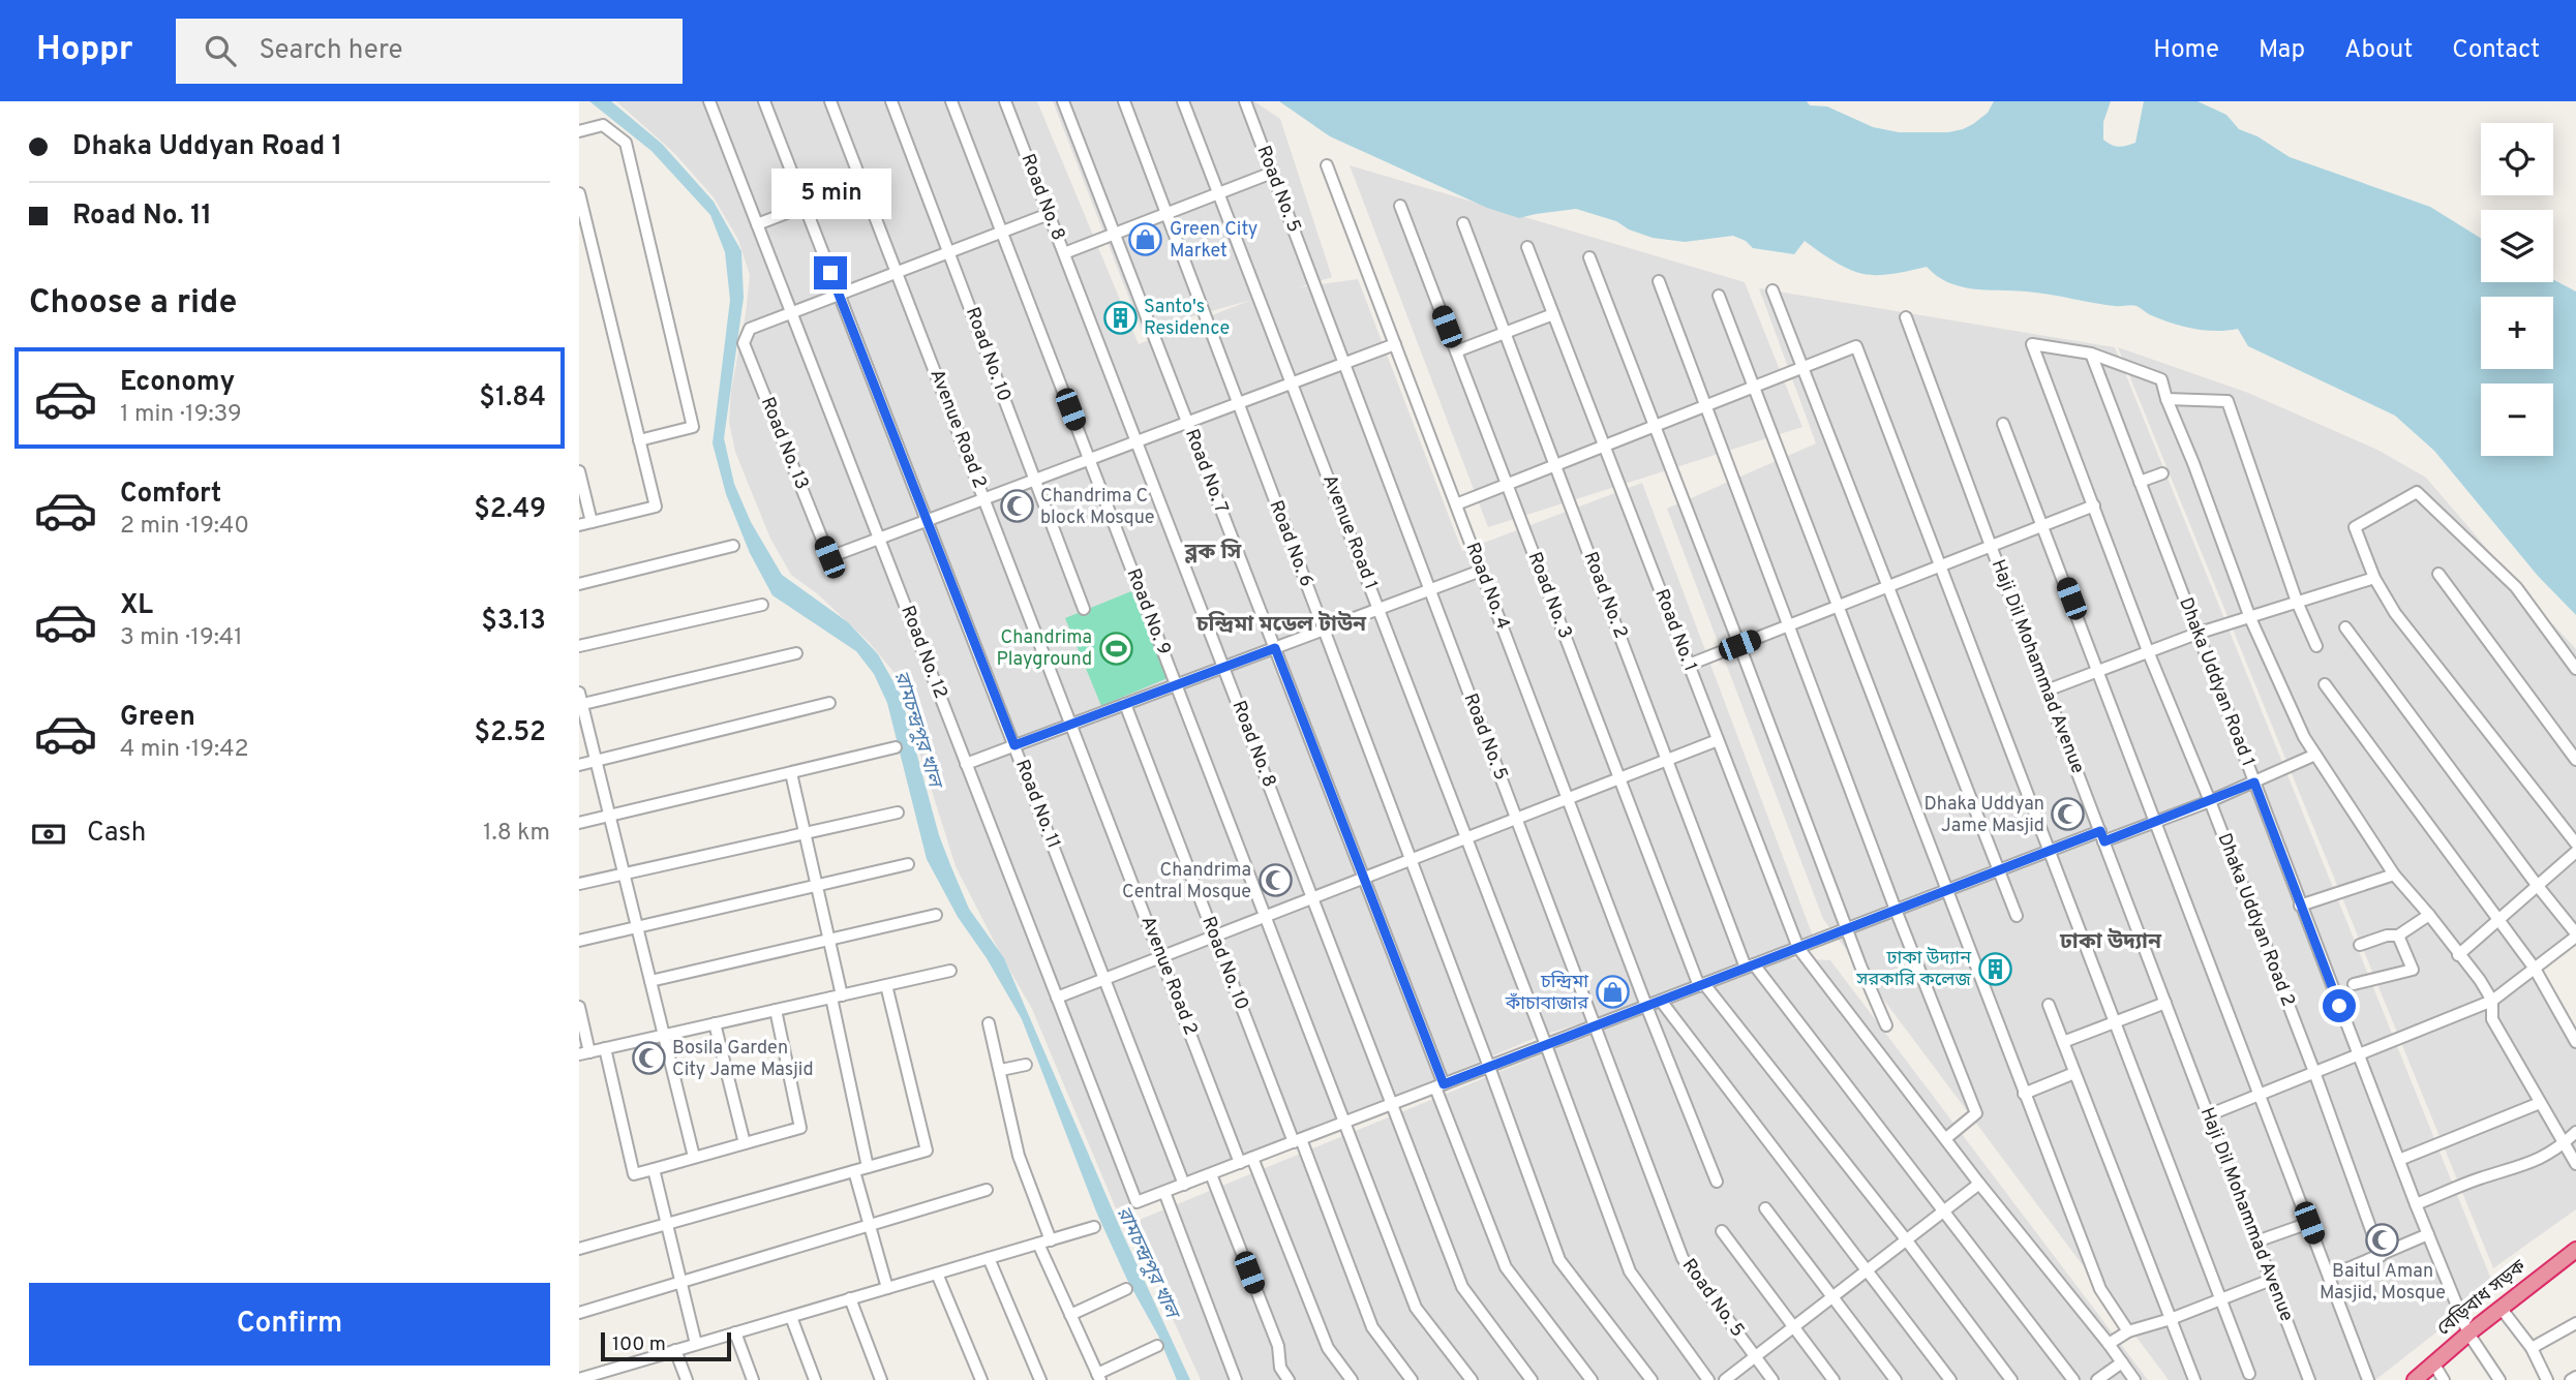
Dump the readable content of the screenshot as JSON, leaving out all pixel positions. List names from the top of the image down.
{
  "streets": {
    "highway": ["বেড়িবাধ সড়ক"],
    "street": [
      "Road No. 5",
      "Road No. 8",
      "Road No. 10",
      "Avenue Road 2",
      "Road No. 13",
      "Road No. 7",
      "Avenue Road 1",
      "Road No. 6",
      "Road No. 4",
      "Road No. 3",
      "Road No. 2",
      "Road No. 9",
      "Road No. 1",
      "Road No. 12",
      "Haji Dil Mohammad Avenue",
      "Dhaka Uddyan Road 1",
      "Road No. 11",
      "Dhaka Uddyan Road 2"
    ]
  },
  "crossings": [
    ["Road No. 13", "Road No. 12"],
    ["Dhaka Uddyan Road 1", "Dhaka Uddyan Road 2"],
    ["Dhaka Uddyan Road 1", "বেড়িবাধ সড়ক"]
  ],
  "districts": ["ব্লক সি", "চন্দ্রিমা মডেল টাউন", "ঢাকা উদ্যান"],
  "water": ["রামচন্দ্রপুর খাল"],
  "places": {
    "shop": ["Green City Market", "চন্দ্রিমা কাঁচাবাজার"],
    "building": ["Santo's Residence", "ঢাকা উদ্যান সরকারি কলেজ"],
    "mosque": [
      "Chandrima C block Mosque",
      "Dhaka Uddyan Jame Masjid",
      "Chandrima Central Mosque",
      "Bosila Garden City Jame Masjid",
      "Baitul Aman Masjid, Mosque"
    ],
    "sports": ["Chandrima Playground"]
  },
  "scale_bar": "100 m",
  "page": {
    "header": "Hoppr",
    "search": "Search here",
    "nav": [
      "Home",
      "Map",
      "About",
      "Contact"
    ],
    "banner": ["Dhaka Uddyan Road 1", "Road No. 11"],
    "map_buttons": ["+", "−"],
    "bubble": "5 min",
    "heading": "Choose a ride",
    "list": [
      {
        "name": "Economy",
        "note": "1 min · 19:39",
        "value": "$1.84"
      },
      {
        "name": "Comfort",
        "note": "2 min · 19:40",
        "value": "$2.49"
      },
      {
        "name": "XL",
        "note": "3 min · 19:41",
        "value": "$3.13"
      },
      {
        "name": "Green",
        "note": "4 min · 19:42",
        "value": "$2.52"
      }
    ],
    "pay": ["Cash", "1.8 km"],
    "buttons": "Confirm",
    "scale": "100 m"
  }
}
